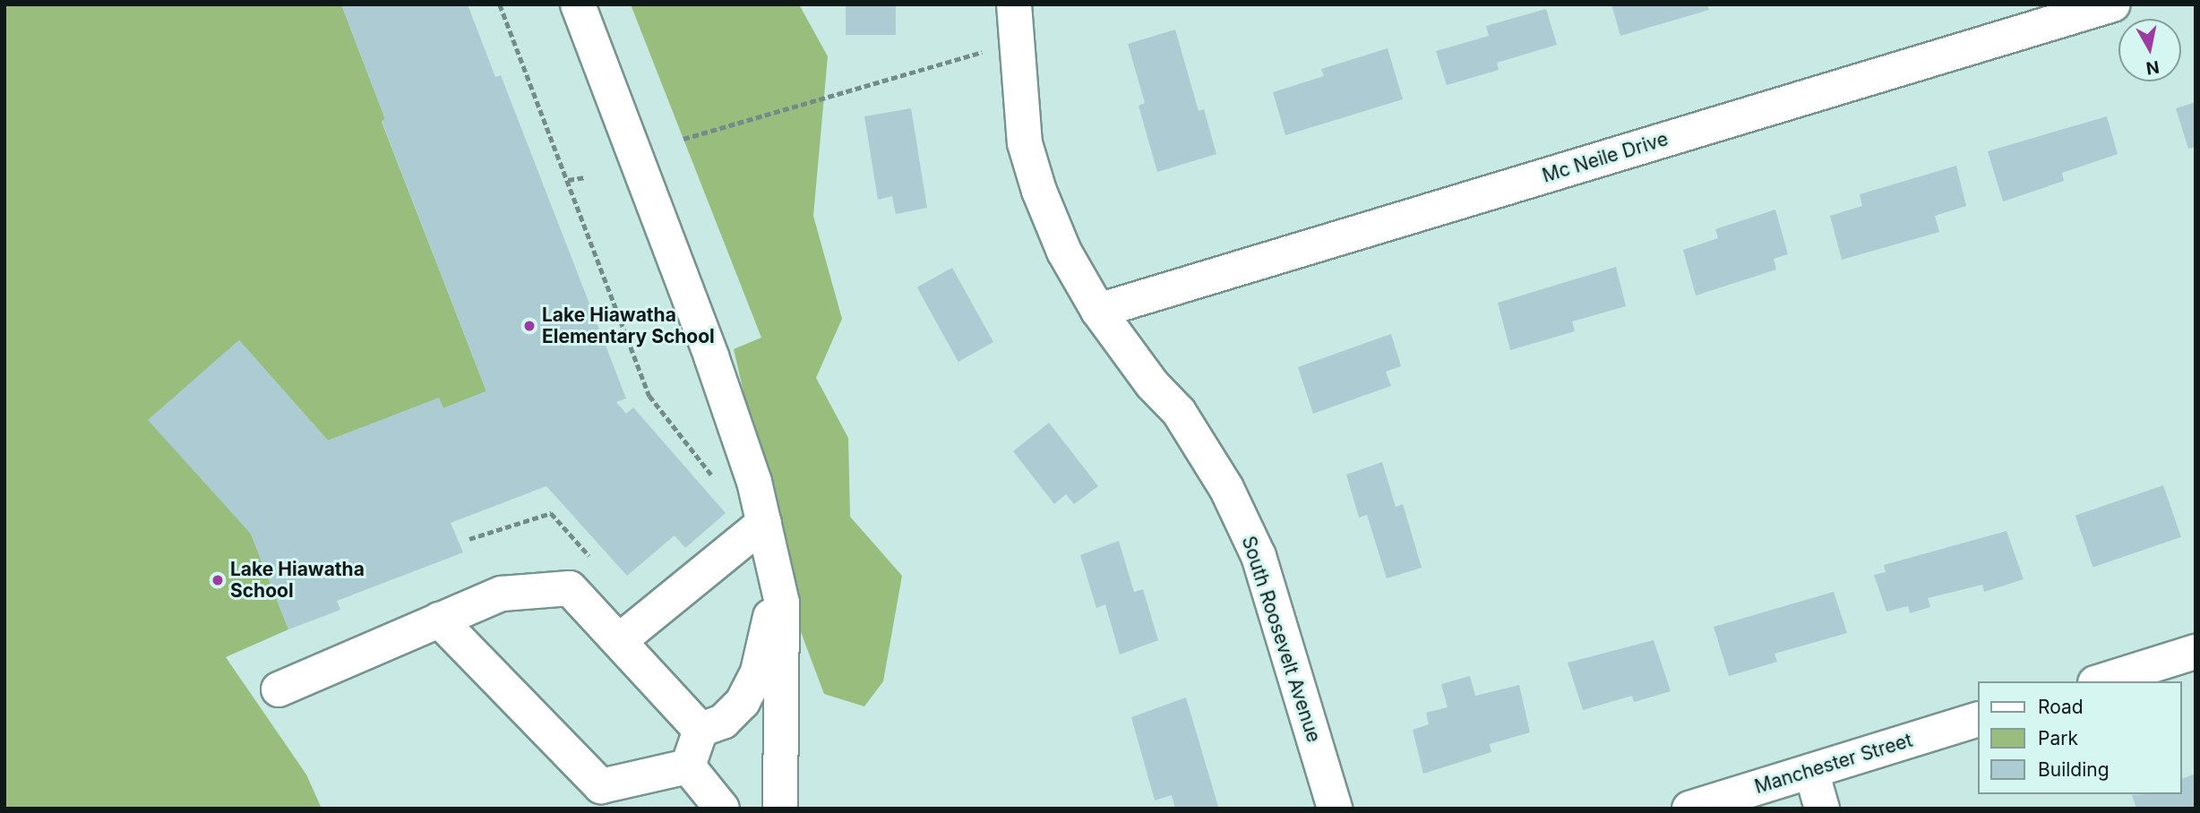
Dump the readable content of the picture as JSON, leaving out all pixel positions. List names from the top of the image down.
{
  "streets": {
    "street": ["Mc Neile Drive", "South Roosevelt Avenue", "Manchester Street"]
  },
  "crossings": [
    ["Mc Neile Drive", "South Roosevelt Avenue"]
  ],
  "places": ["Lake Hiawatha Elementary School", "Lake Hiawatha School"],
  "legend": ["Road", "Park", "Building"],
  "north": "bottom"
}
